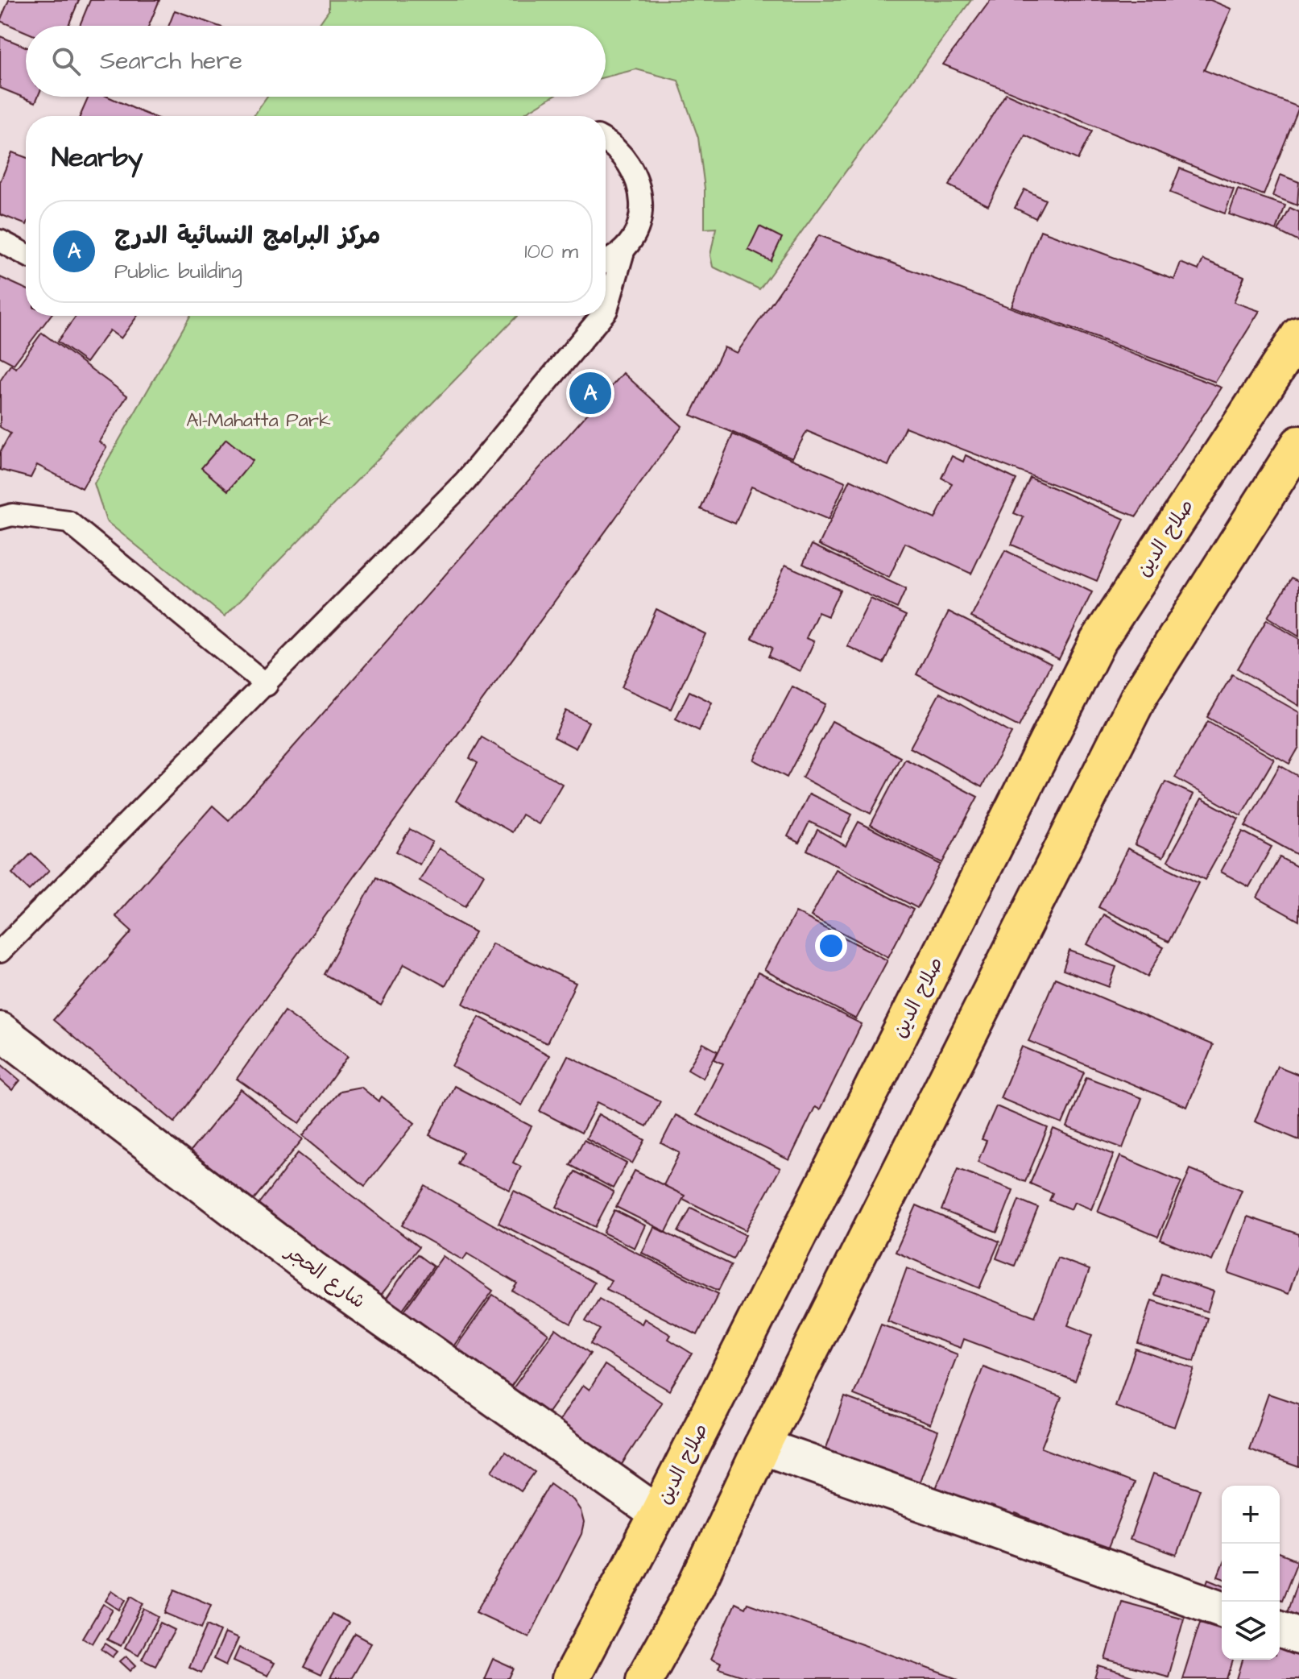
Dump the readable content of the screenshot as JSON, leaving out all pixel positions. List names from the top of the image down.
{
  "streets": {
    "highway": ["صلاح الدين"],
    "street": ["شارع الحجر"]
  },
  "crossings": [
    ["صلاح الدين", "شارع الحجر"]
  ],
  "parks": ["Al-Mahatta Park"],
  "page": {
    "search": "Search here",
    "heading": "Nearby",
    "list": [
      {
        "mark": "A",
        "name": "مركز البرامج النسائية الدرج",
        "note": "Public building",
        "value": "100 m"
      }
    ],
    "pins": "A",
    "map_buttons": ["+", "−"]
  }
}
